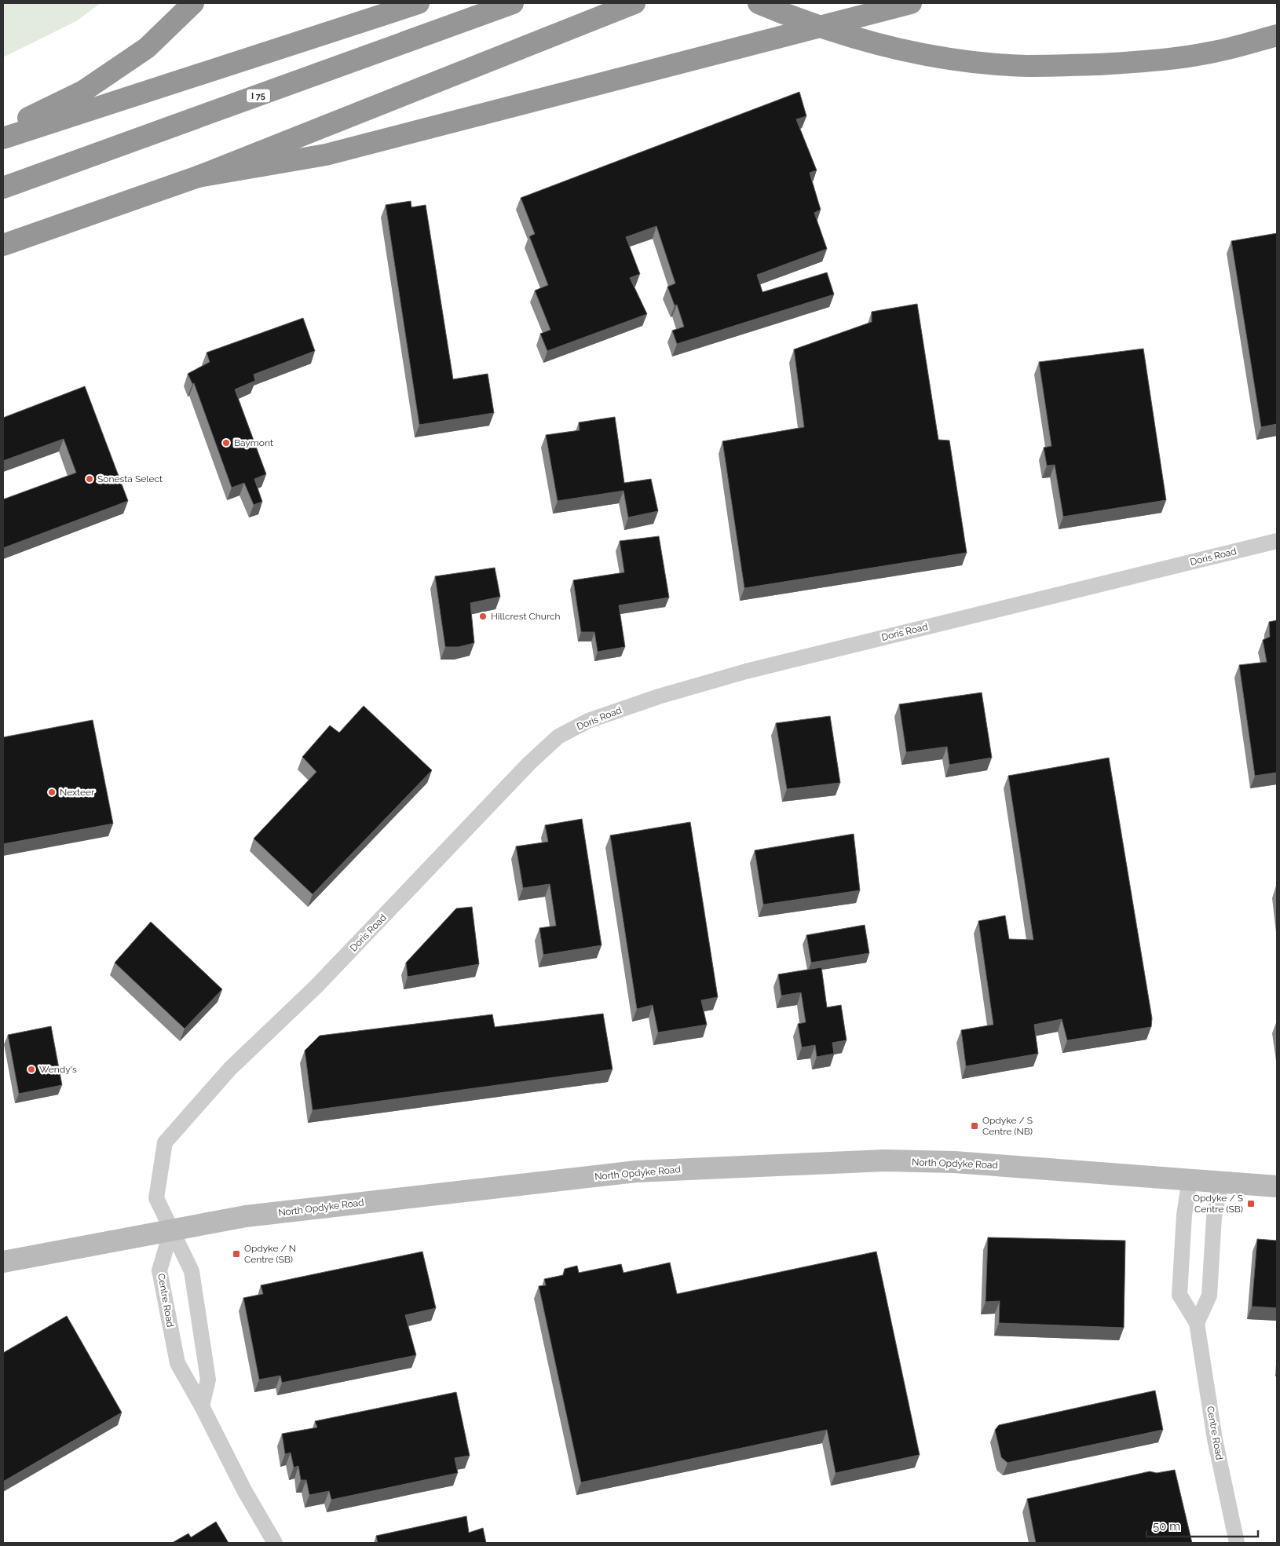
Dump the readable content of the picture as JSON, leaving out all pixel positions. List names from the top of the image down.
{
  "streets": {
    "highway": ["I 75"],
    "main road": ["North Opdyke Road"],
    "street": ["Doris Road", "Centre Road"]
  },
  "crossings": [
    ["Doris Road", "North Opdyke Road"],
    ["Doris Road", "Centre Road"],
    ["North Opdyke Road", "Centre Road"]
  ],
  "places": {
    "other": [
      "Baymont",
      "Sonesta Select",
      "Hillcrest Church",
      "Nexteer",
      "Wendy's"
    ],
    "transit": ["Opdyke / S Centre (NB)", "Opdyke / S Centre (SB)", "Opdyke / N Centre (SB)"]
  },
  "scale_bar": "50 m"
}
